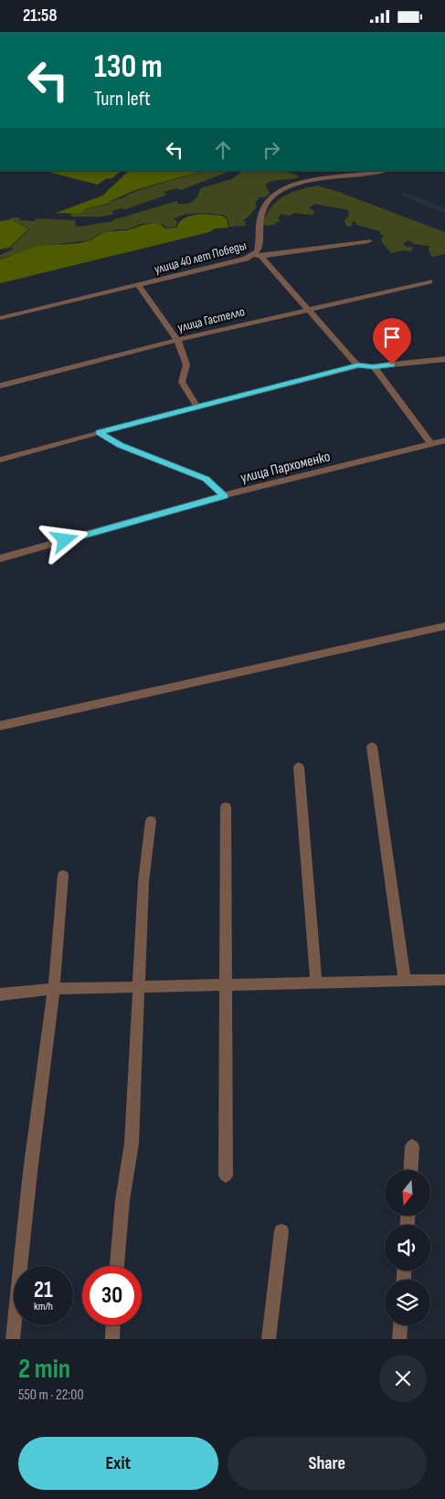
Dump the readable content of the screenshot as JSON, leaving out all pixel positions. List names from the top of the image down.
{
  "streets": {
    "street": ["улица 40 лет Победы", "улица Гастелло", "улица Пархоменко"]
  },
  "north": "bottom",
  "page": {
    "status": "21:58",
    "turn": ["130 m", "Turn left"],
    "speed": "21 km/h",
    "limit": "30",
    "heading": ["2 min", "550 m · 22:00"],
    "buttons": ["Exit", "Share"]
  }
}
